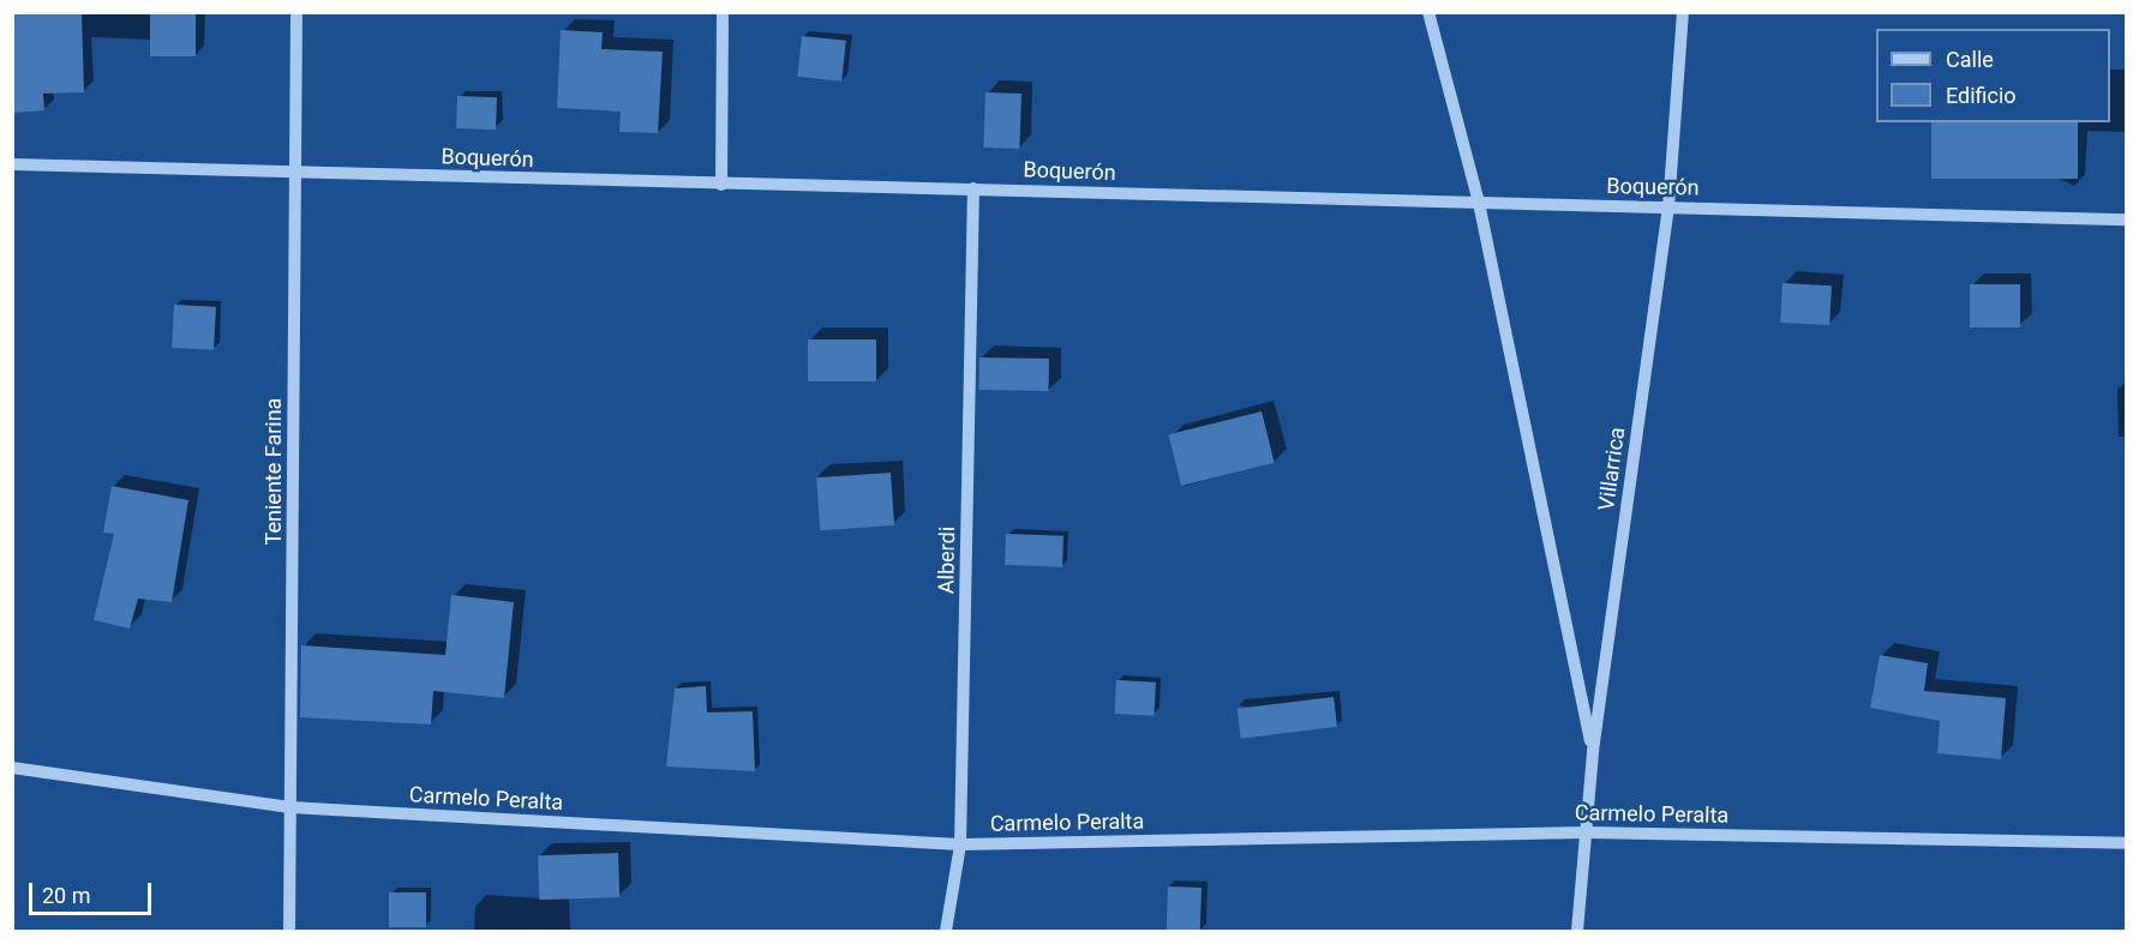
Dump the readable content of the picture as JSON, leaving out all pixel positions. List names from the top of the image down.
{
  "streets": {
    "street": [
      "Boquerón",
      "Villarrica",
      "Teniente Farina",
      "Alberdi",
      "Carmelo Peralta"
    ]
  },
  "crossings": [
    ["Boquerón", "Villarrica"],
    ["Boquerón", "Teniente Farina"],
    ["Boquerón", "Alberdi"],
    ["Villarrica", "Carmelo Peralta"],
    ["Teniente Farina", "Carmelo Peralta"],
    ["Alberdi", "Carmelo Peralta"]
  ],
  "legend": ["Calle", "Edificio"],
  "scale_bar": "20 m"
}
